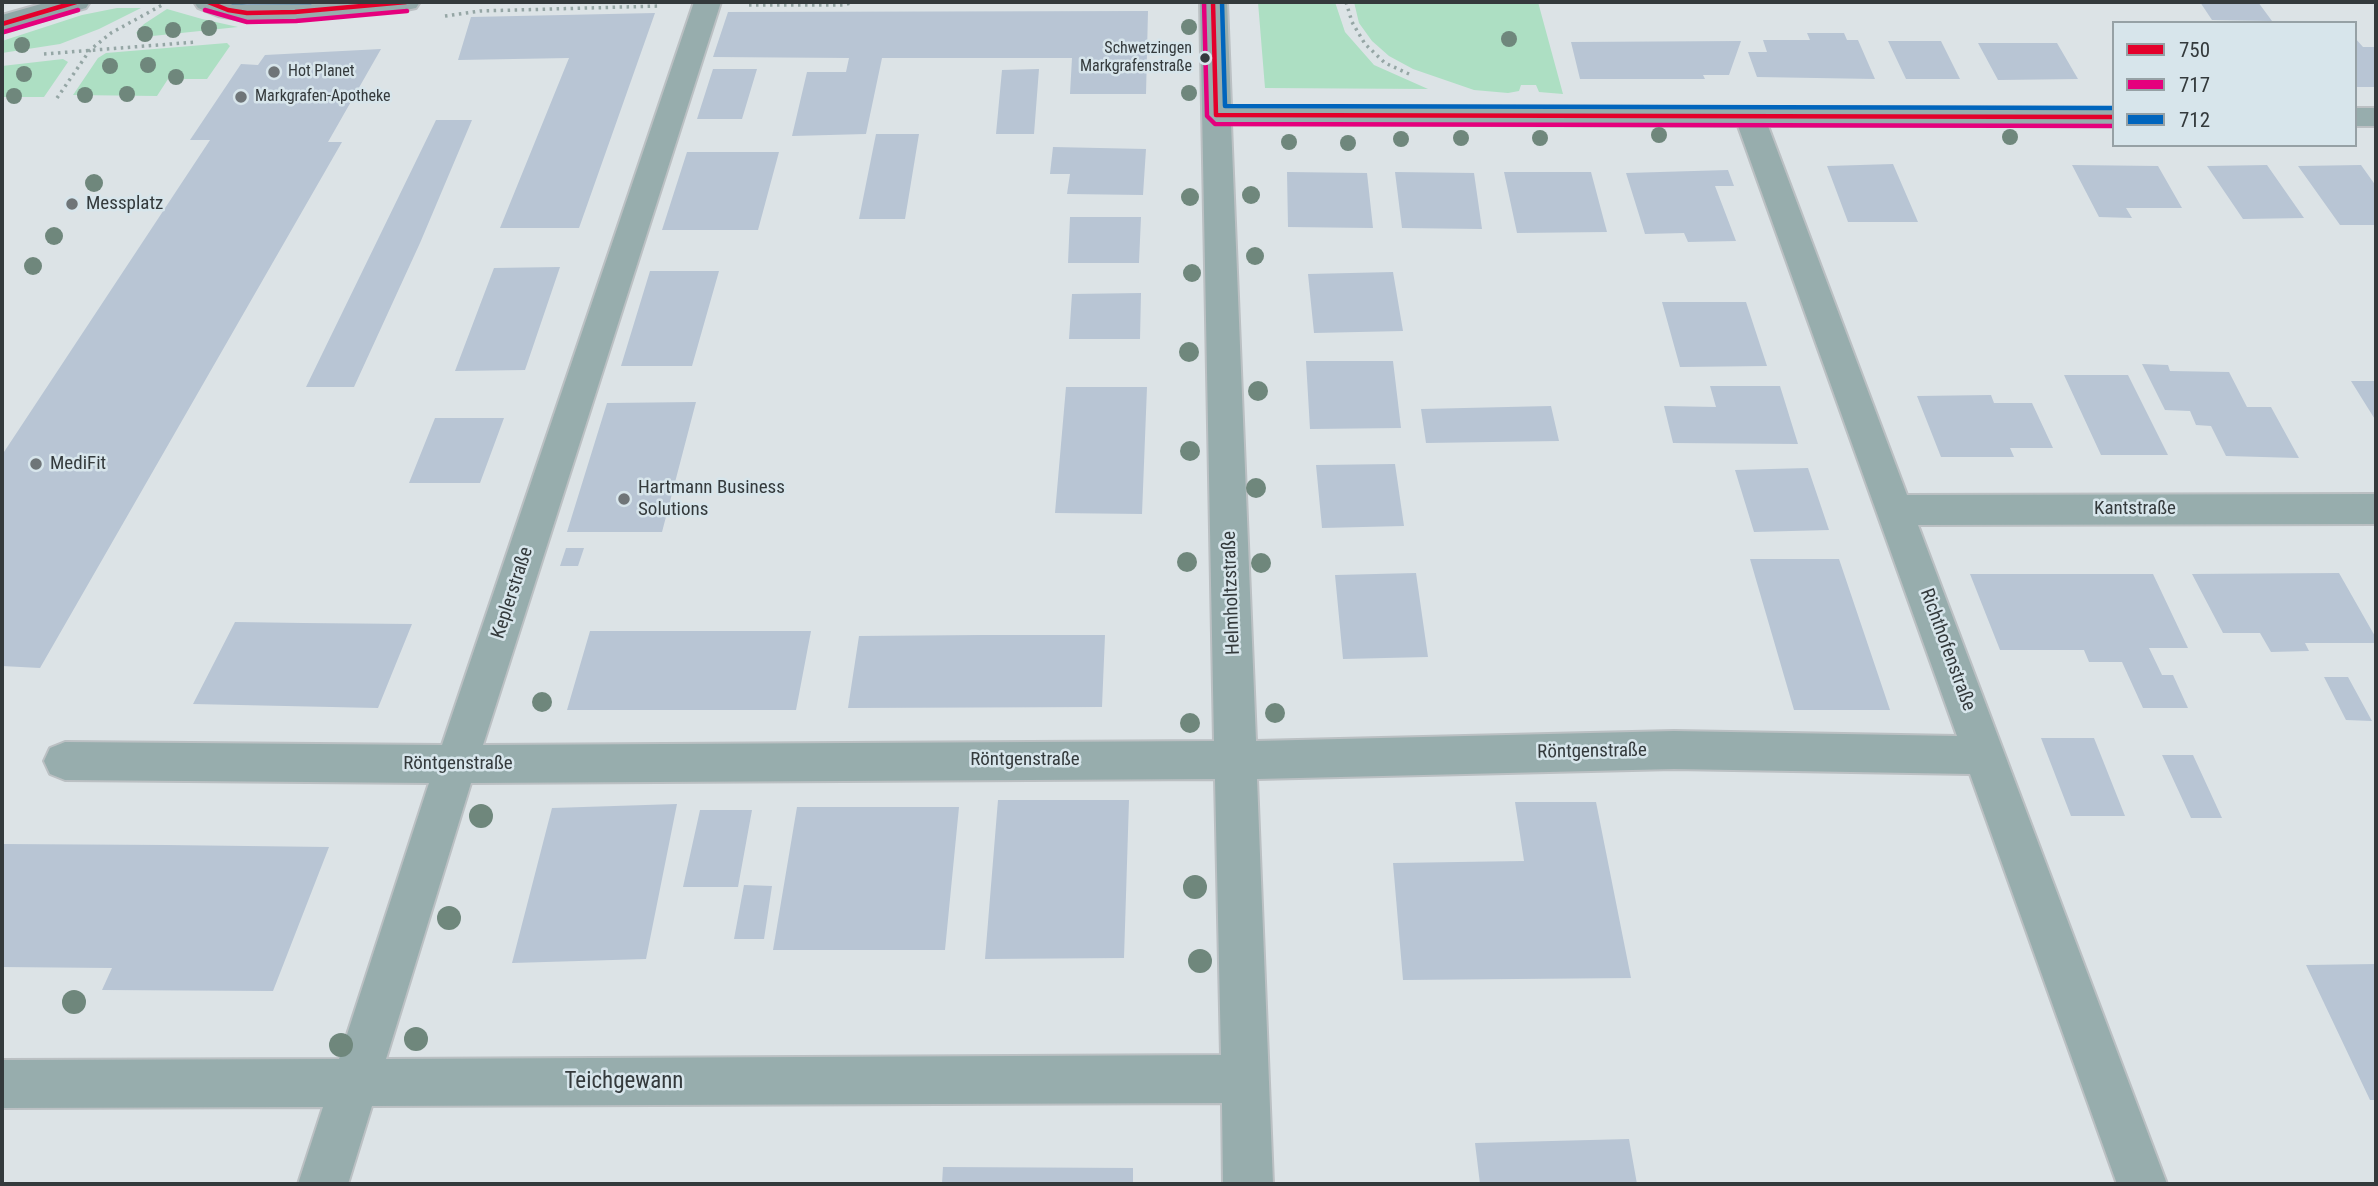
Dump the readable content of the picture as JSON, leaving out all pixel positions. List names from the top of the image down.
{
  "streets": {
    "street": [
      "Kantstraße",
      "Keplerstraße",
      "Helmholtzstraße",
      "Richthofenstraße",
      "Röntgenstraße",
      "Teichgewann"
    ]
  },
  "crossings": [
    ["Kantstraße", "Richthofenstraße"],
    ["Keplerstraße", "Röntgenstraße"],
    ["Keplerstraße", "Teichgewann"],
    ["Helmholtzstraße", "Röntgenstraße"],
    ["Helmholtzstraße", "Teichgewann"],
    ["Richthofenstraße", "Röntgenstraße"]
  ],
  "places": [
    "Schwetzingen Markgrafenstraße",
    "Hot Planet",
    "Markgrafen-Apotheke",
    "Messplatz",
    "MediFit",
    "Hartmann Business Solutions"
  ],
  "lines": ["transit line 750", "transit line 717", "transit line 712"],
  "legend": ["750", "717", "712"]
}
